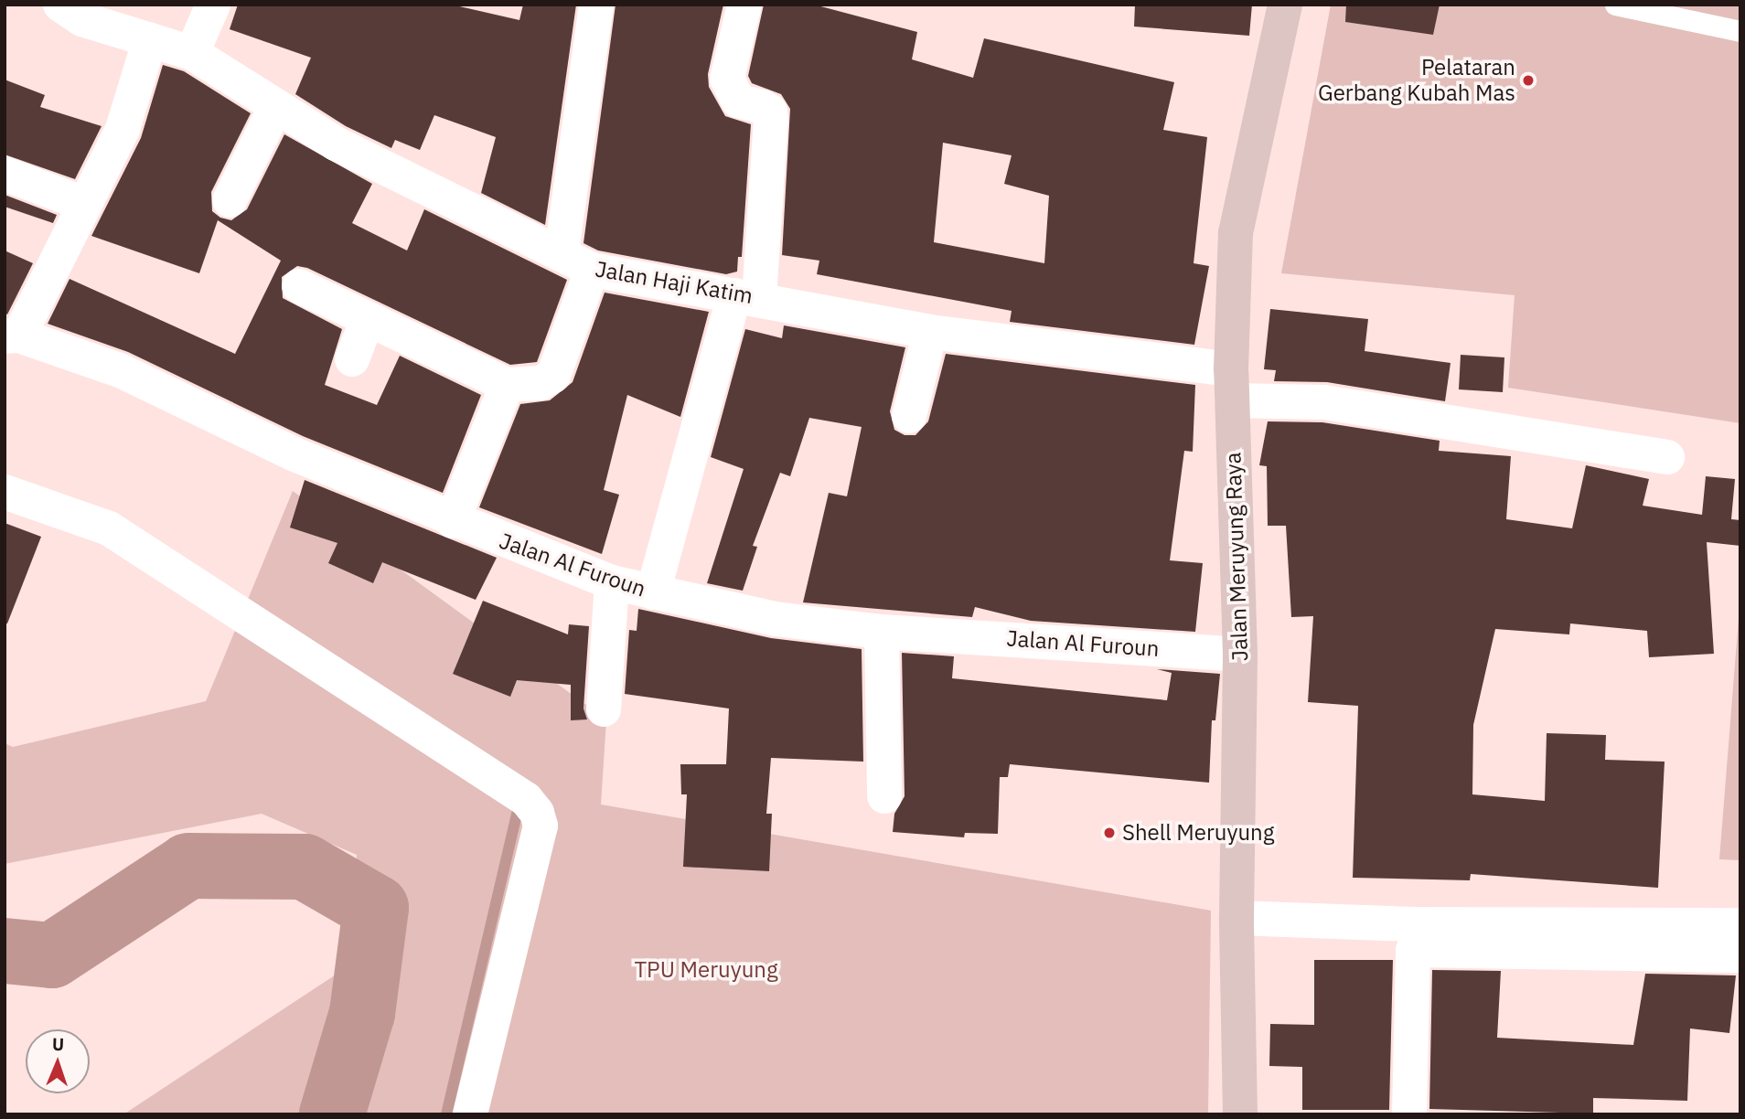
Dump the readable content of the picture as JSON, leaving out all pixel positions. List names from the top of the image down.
{
  "streets": {
    "main road": ["Jalan Meruyung Raya"],
    "street": ["Jalan Haji Katim", "Jalan Al Furoun"]
  },
  "crossings": [
    ["Jalan Haji Katim", "Jalan Meruyung Raya"],
    ["Jalan Meruyung Raya", "Jalan Al Furoun"]
  ],
  "parks": ["TPU Meruyung"],
  "places": ["Pelataran Gerbang Kubah Mas", "Shell Meruyung"],
  "north": "top"
}
